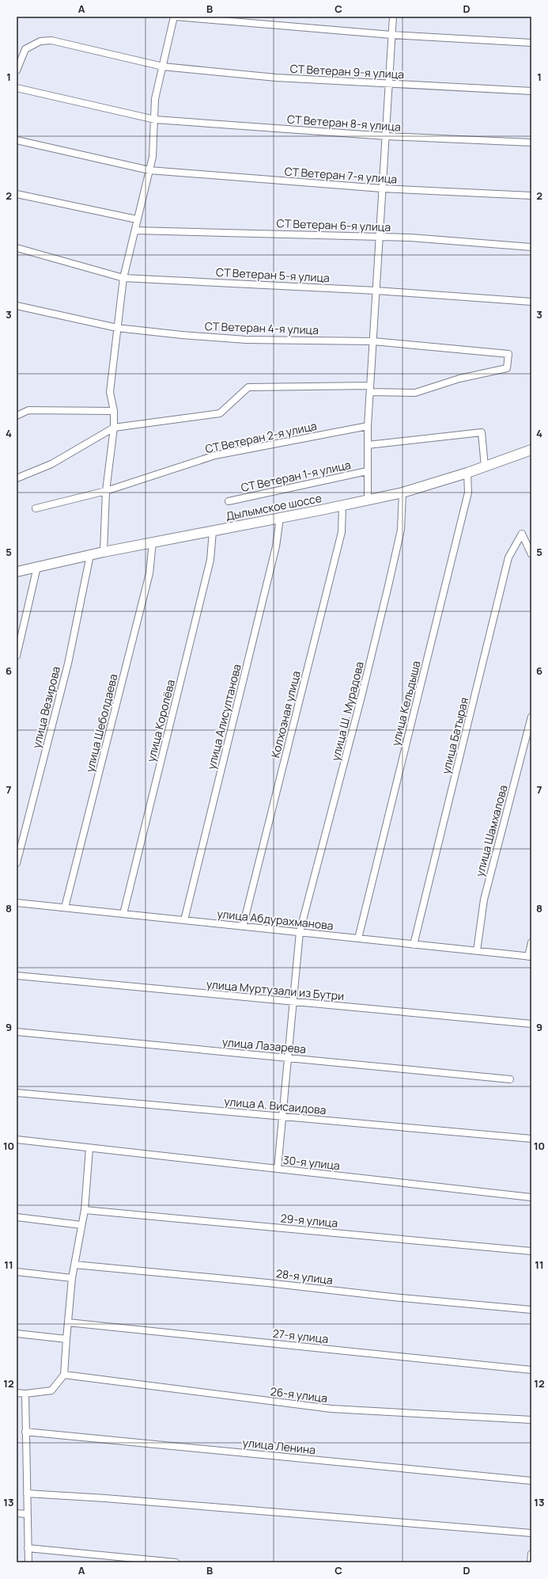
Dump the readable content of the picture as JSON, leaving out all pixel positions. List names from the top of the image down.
{
  "streets": {
    "main road": ["Дылымское шоссе"],
    "street": [
      "СТ Ветеран 9-я улица",
      "СТ Ветеран 8-я улица",
      "СТ Ветеран 7-я улица",
      "СТ Ветеран 6-я улица",
      "СТ Ветеран 5-я улица",
      "СТ Ветеран 4-я улица",
      "СТ Ветеран 2-я улица",
      "СТ Ветеран 1-я улица",
      "улица Кельдыша",
      "улица Везирова",
      "улица Ш. Мурадова",
      "Колхозная улица",
      "улица Алисултанова",
      "улица Королёва",
      "улица Шеболдаева",
      "улица Батырая",
      "улица Шамхалова",
      "улица Абдурахманова",
      "улица Муртузали из Бутри",
      "улица Лазарева",
      "улица А. Висаидова",
      "30-я улица",
      "29-я улица",
      "28-я улица",
      "27-я улица",
      "26-я улица",
      "улица Ленина"
    ]
  },
  "crossings": [
    ["Дылымское шоссе", "улица Кельдыша"],
    ["Дылымское шоссе", "улица Везирова"],
    ["Дылымское шоссе", "улица Ш. Мурадова"],
    ["Дылымское шоссе", "Колхозная улица"],
    ["Дылымское шоссе", "улица Алисултанова"],
    ["Дылымское шоссе", "улица Королёва"],
    ["Дылымское шоссе", "улица Шеболдаева"],
    ["улица Кельдыша", "улица Абдурахманова"],
    ["улица Ш. Мурадова", "улица Абдурахманова"],
    ["улица Ш. Мурадова", "улица Муртузали из Бутри"],
    ["улица Ш. Мурадова", "улица Лазарева"],
    ["улица Ш. Мурадова", "улица А. Висаидова"],
    ["улица Ш. Мурадова", "30-я улица"],
    ["Колхозная улица", "улица Абдурахманова"],
    ["улица Алисултанова", "улица Абдурахманова"],
    ["улица Королёва", "улица Абдурахманова"],
    ["улица Шеболдаева", "улица Абдурахманова"],
    ["улица Батырая", "улица Абдурахманова"],
    ["улица Шамхалова", "улица Абдурахманова"]
  ],
  "grid": {
    "columns": [
      "A",
      "B",
      "C",
      "D"
    ],
    "rows": [
      "1",
      "2",
      "3",
      "4",
      "5",
      "6",
      "7",
      "8",
      "9",
      "10",
      "11",
      "12",
      "13"
    ]
  }
}
